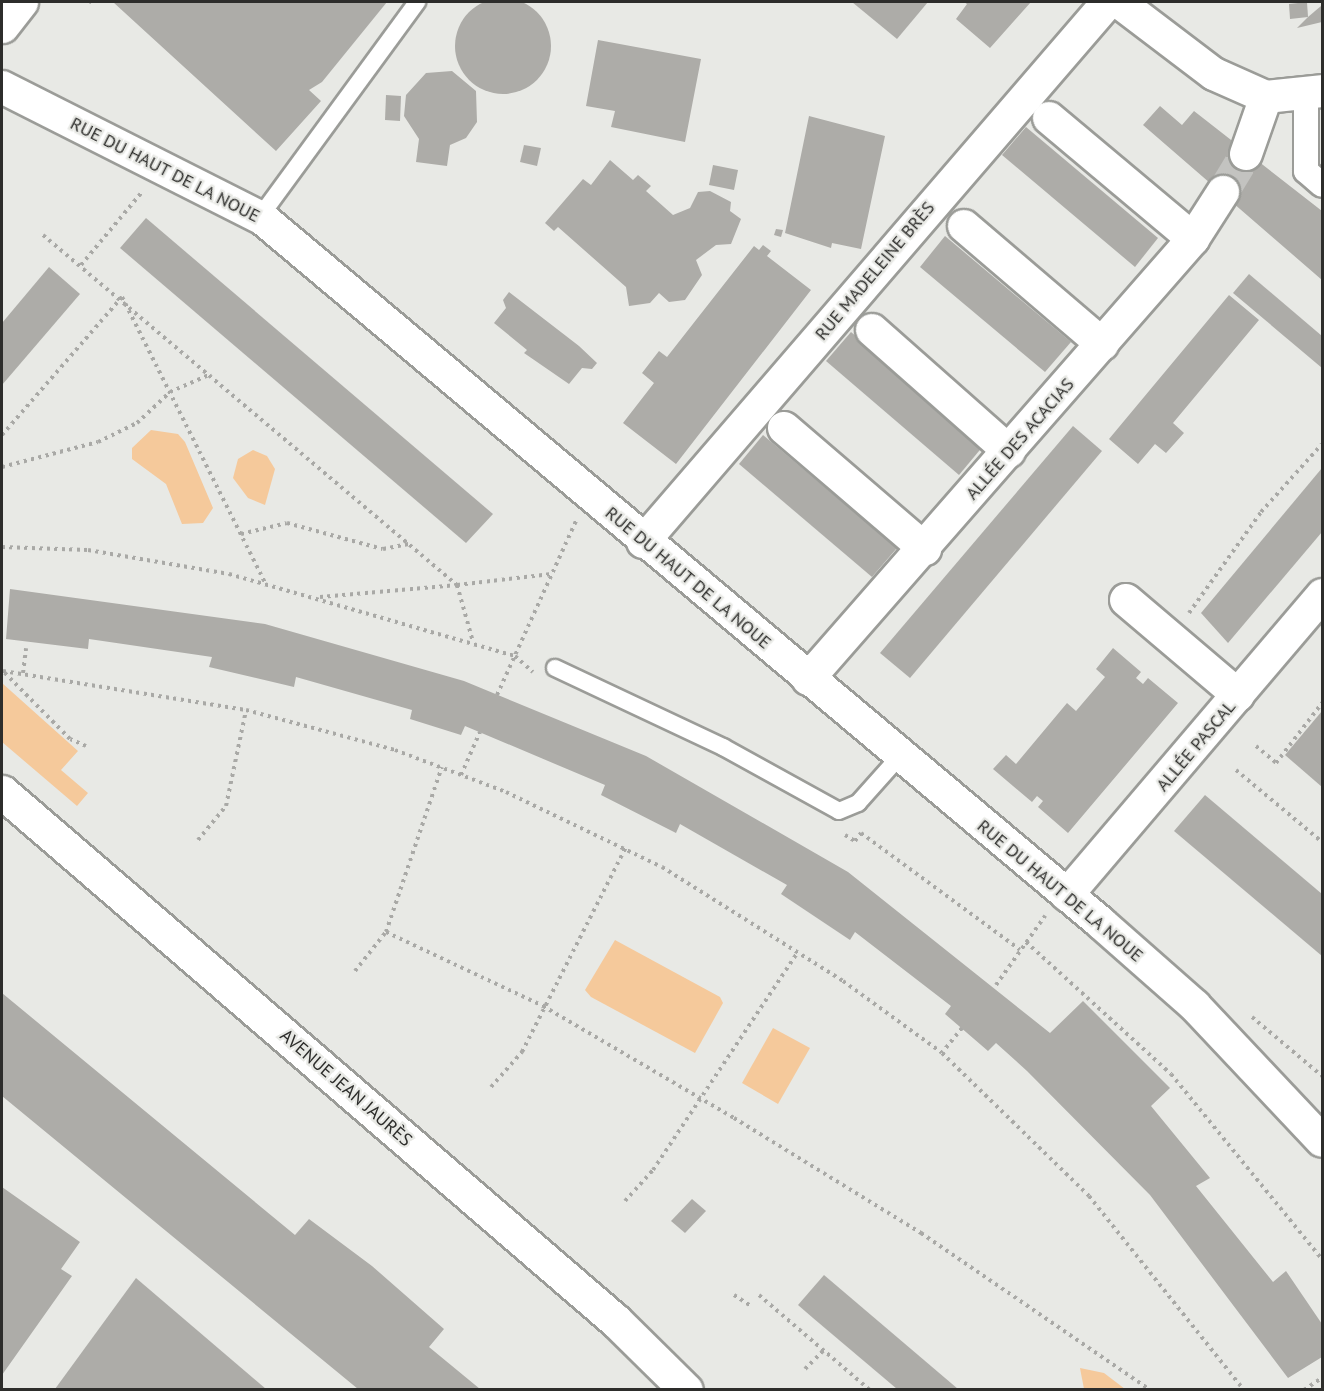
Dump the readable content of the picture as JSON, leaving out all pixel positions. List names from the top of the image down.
{
  "streets": {
    "main road": ["AVENUE JEAN JAURÈS"],
    "street": [
      "RUE DU HAUT DE LA NOUE",
      "RUE MADELEINE BRÈS",
      "ALLÉE DES ACACIAS",
      "ALLÉE PASCAL"
    ]
  },
  "crossings": [
    ["RUE DU HAUT DE LA NOUE", "RUE MADELEINE BRÈS"],
    ["RUE DU HAUT DE LA NOUE", "ALLÉE DES ACACIAS"],
    ["RUE DU HAUT DE LA NOUE", "ALLÉE PASCAL"]
  ]
}
